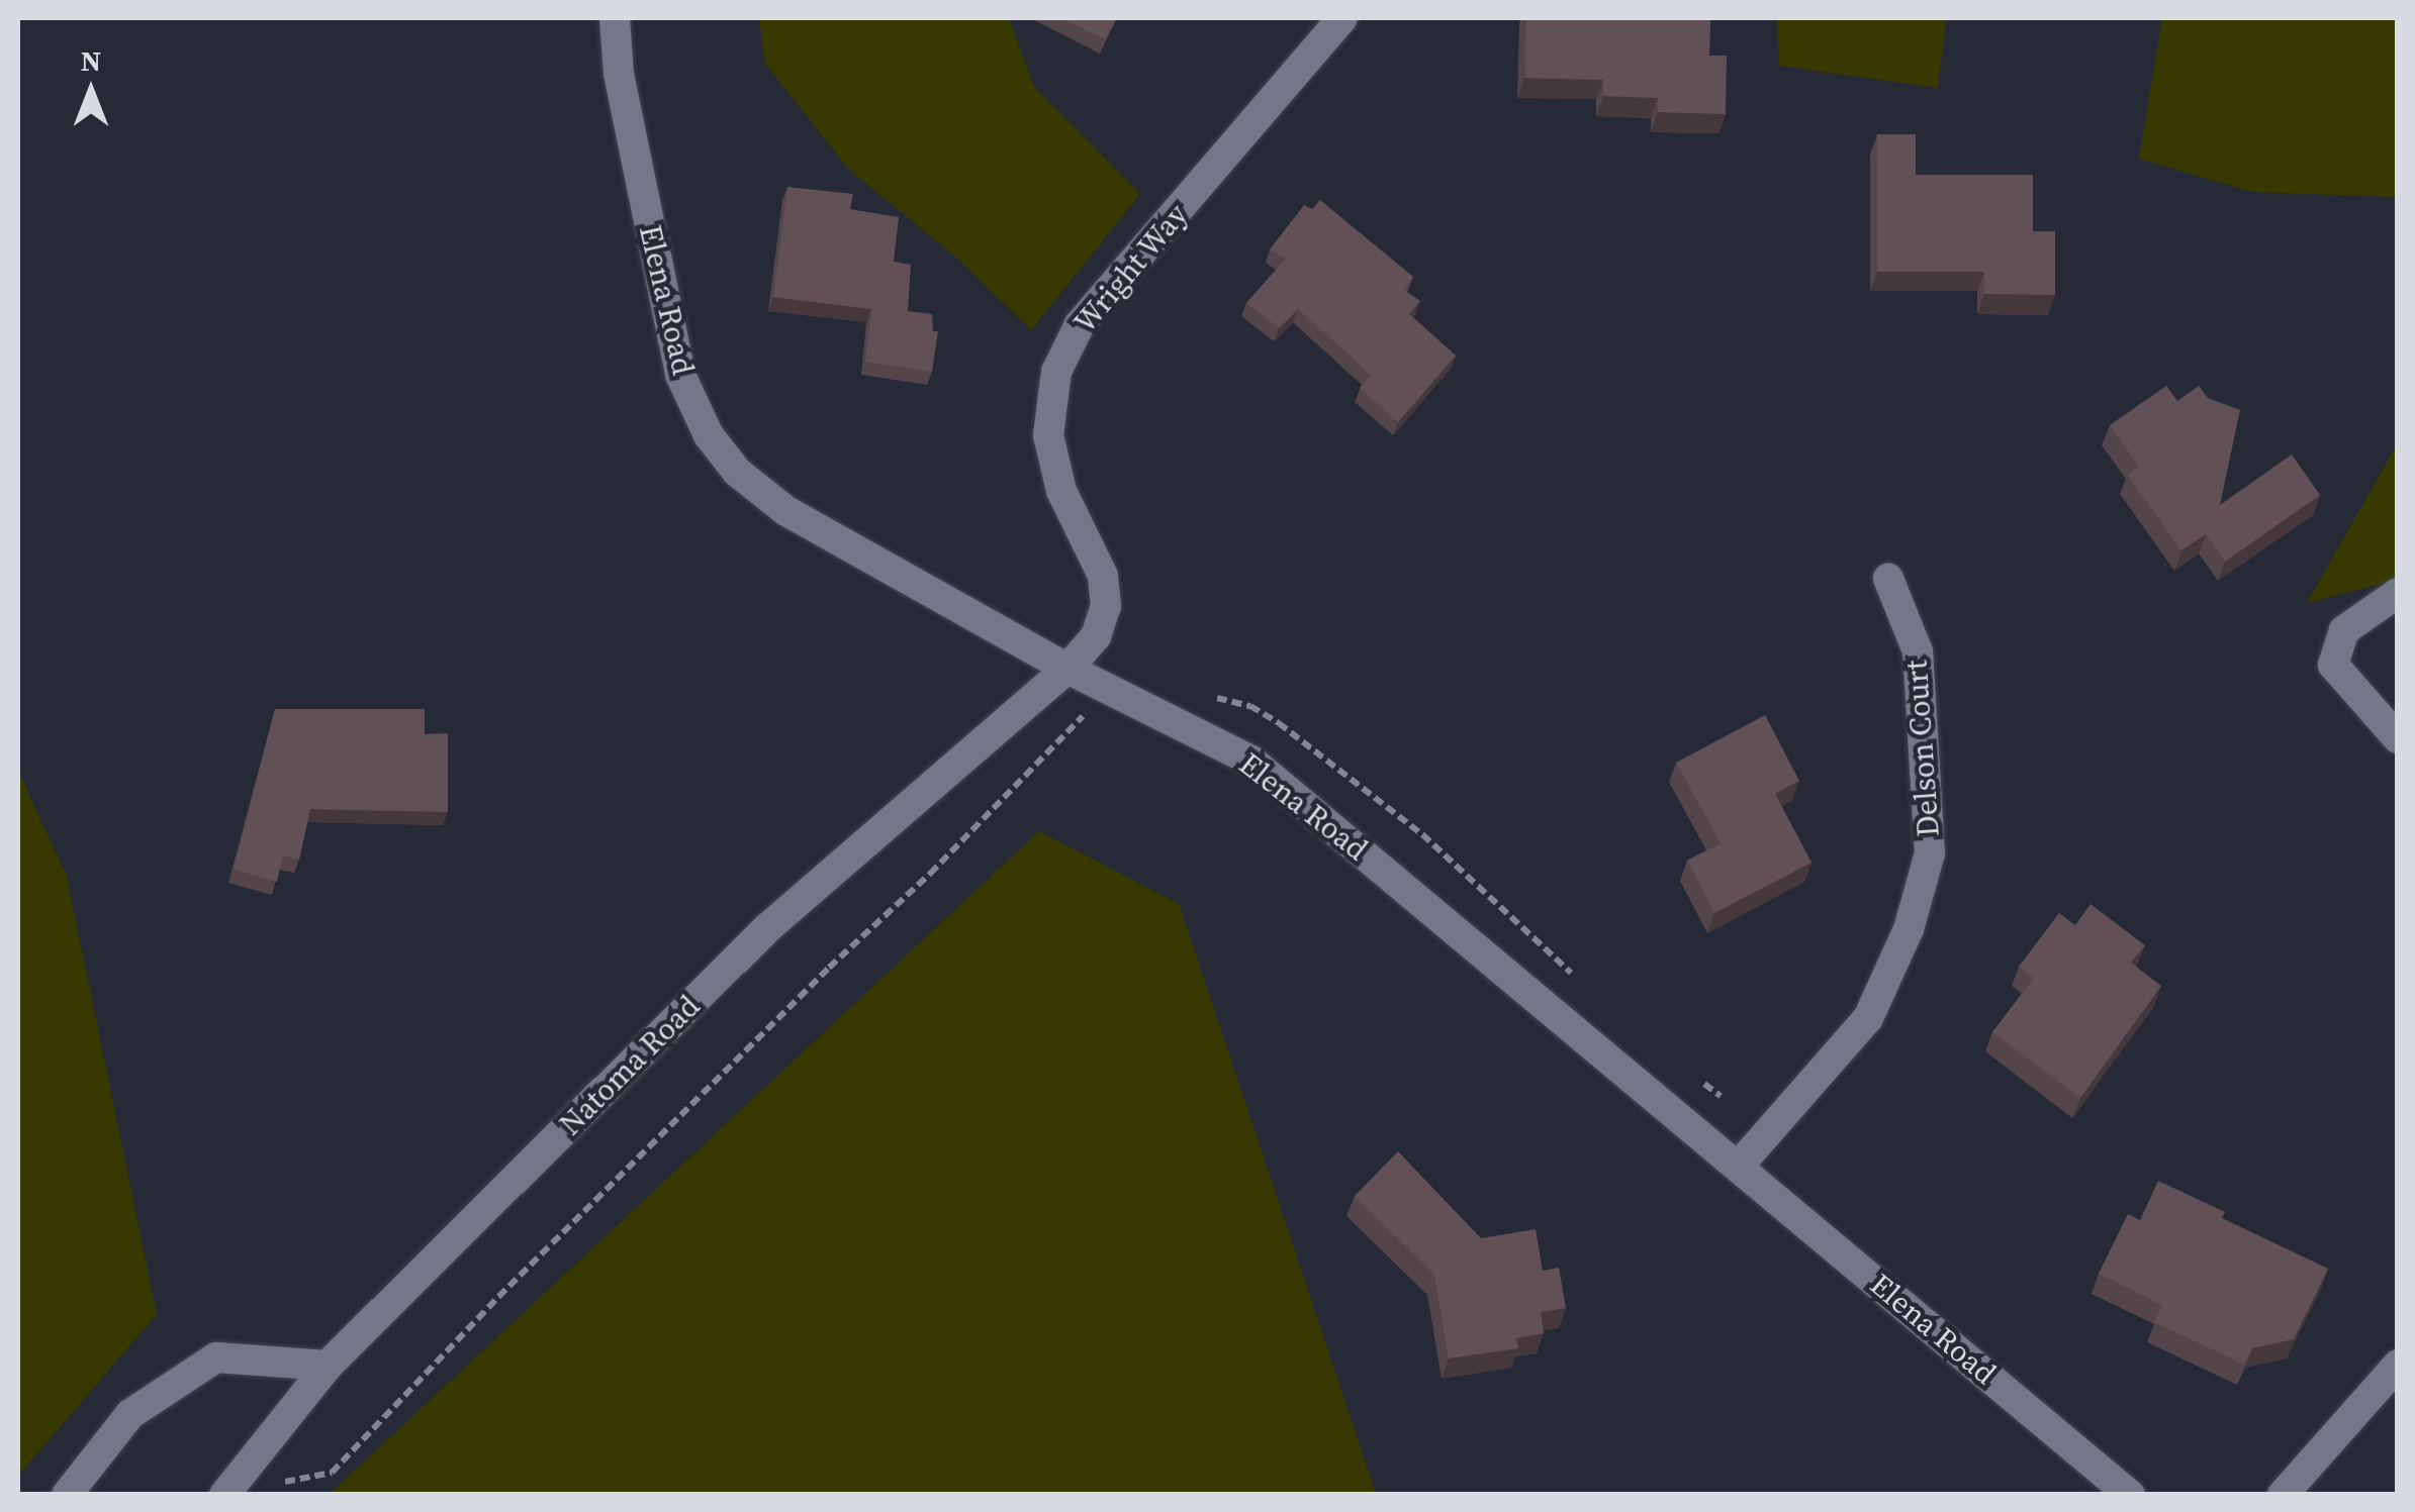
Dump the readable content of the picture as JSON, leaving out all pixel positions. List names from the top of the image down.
{
  "streets": {
    "street": [
      "Wright Way",
      "Elena Road",
      "Delson Court",
      "Natoma Road"
    ]
  },
  "crossings": [
    ["Wright Way", "Elena Road"],
    ["Wright Way", "Natoma Road"],
    ["Elena Road", "Delson Court"],
    ["Elena Road", "Natoma Road"]
  ],
  "north": "top"
}
